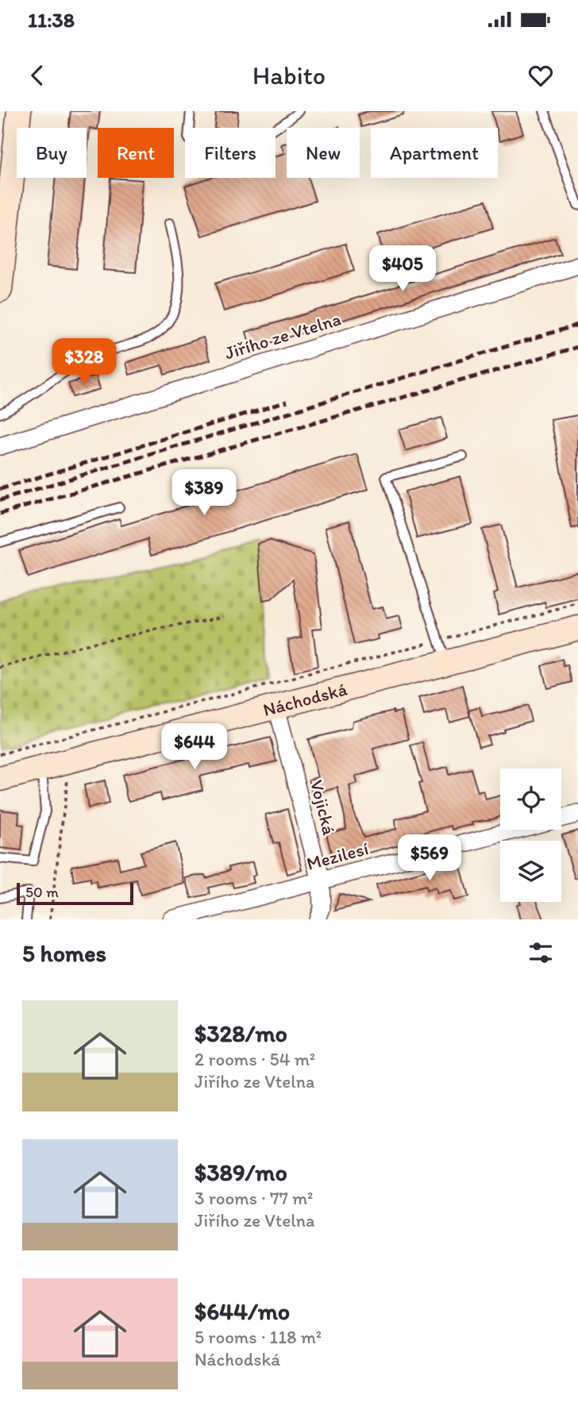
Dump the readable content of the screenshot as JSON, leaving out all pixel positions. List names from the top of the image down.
{
  "streets": {
    "main road": ["Náchodská"],
    "street": ["Jiřího ze Vtelna", "Vojická", "Mezilesí"]
  },
  "crossings": [
    ["Náchodská", "Vojická"],
    ["Vojická", "Mezilesí"]
  ],
  "scale_bar": "50 m",
  "page": {
    "status": "11:38",
    "header": "Habito",
    "chip": [
      "Buy",
      "Rent",
      "Filters",
      "New",
      "Apartment"
    ],
    "price": [
      "$405",
      "$328",
      "$389",
      "$644",
      "$569"
    ],
    "scale": "50 m",
    "heading": "5 homes",
    "list": [
      {
        "name": "$328/mo",
        "note": "2 rooms · 54 m² · Jiřího ze Vtelna"
      },
      {
        "name": "$389/mo",
        "note": "3 rooms · 77 m² · Jiřího ze Vtelna"
      },
      {
        "name": "$644/mo",
        "note": "5 rooms · 118 m² · Náchodská"
      }
    ]
  }
}
